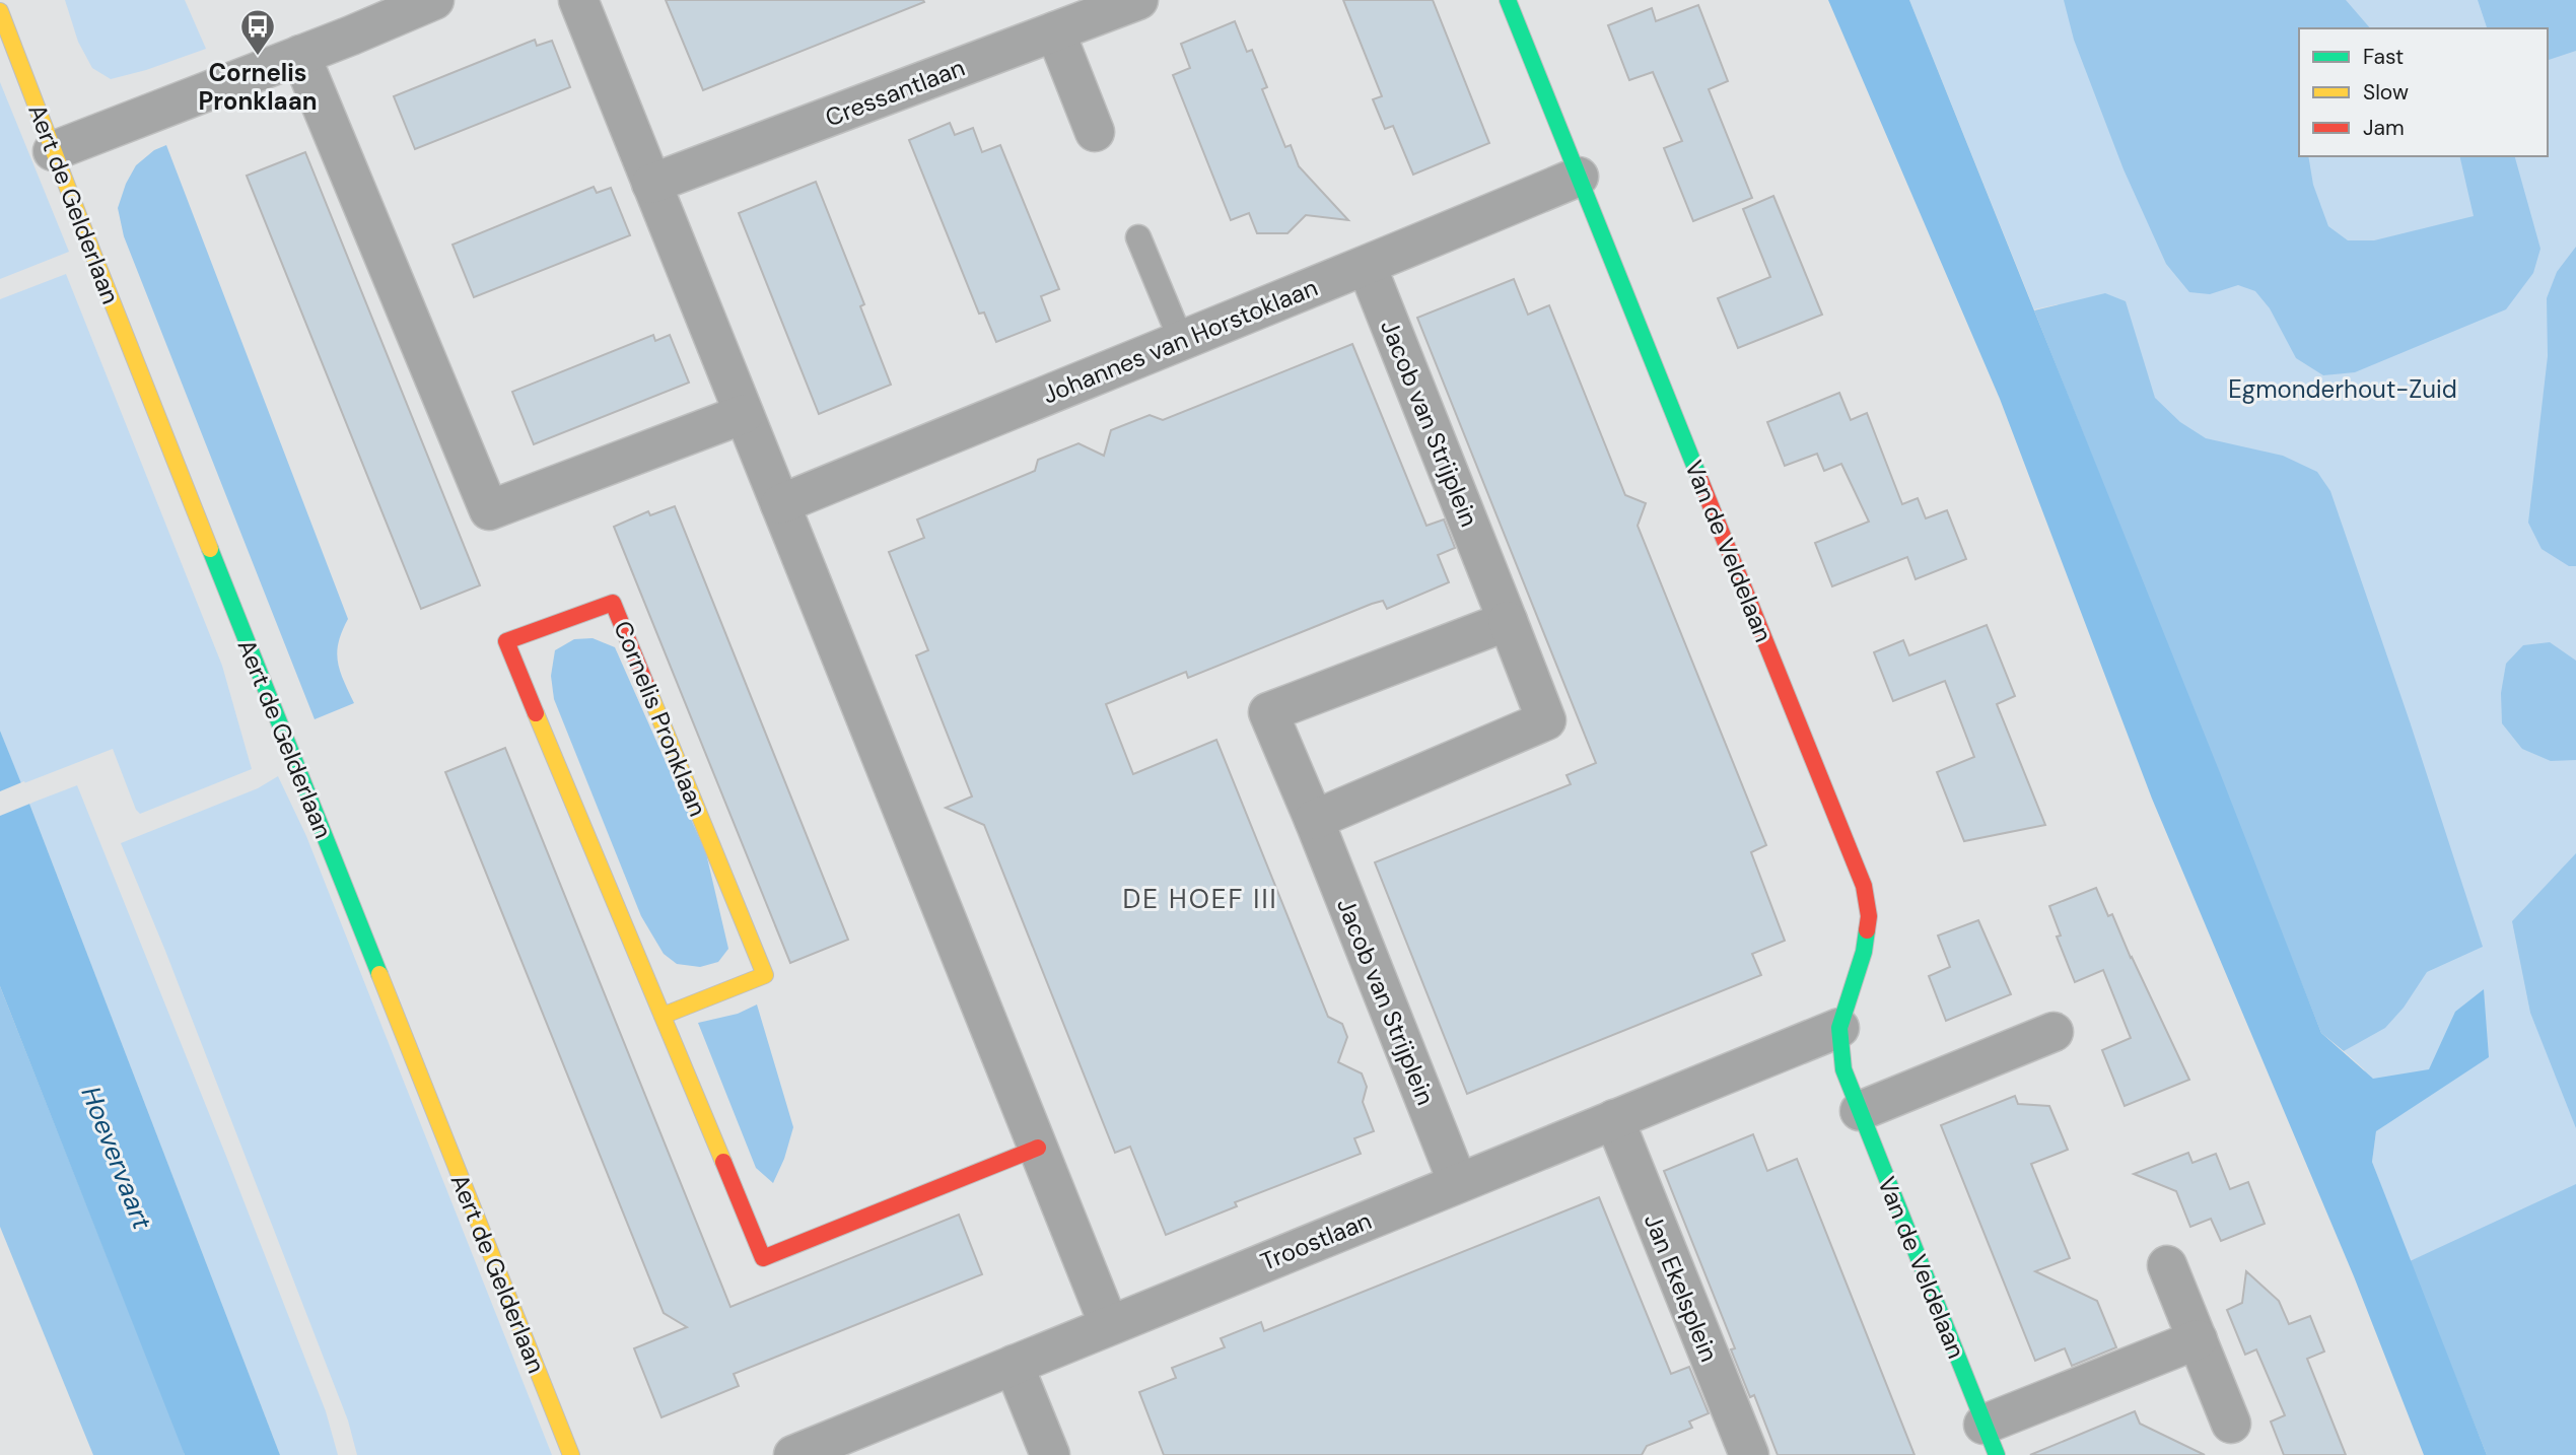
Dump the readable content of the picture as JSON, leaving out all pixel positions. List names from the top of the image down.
{
  "streets": {
    "street": [
      "Cressantlaan",
      "Aert de Gelderlaan",
      "Johannes van Horstoklaan",
      "Jacob van Strijplein",
      "Van de Veldelaan",
      "Cornelis Pronklaan",
      "Troostlaan",
      "Jan Ekelsplein"
    ]
  },
  "crossings": [
    ["Johannes van Horstoklaan", "Jacob van Strijplein"],
    ["Johannes van Horstoklaan", "Van de Veldelaan"],
    ["Jacob van Strijplein", "Troostlaan"],
    ["Van de Veldelaan", "Troostlaan"],
    ["Troostlaan", "Jan Ekelsplein"]
  ],
  "districts": ["DE HOEF III"],
  "water": ["Hoevervaart"],
  "parks": ["Egmonderhout-Zuid"],
  "places": {
    "bus stop": ["Cornelis Pronklaan"]
  },
  "legend": ["Fast", "Slow", "Jam"]
}
